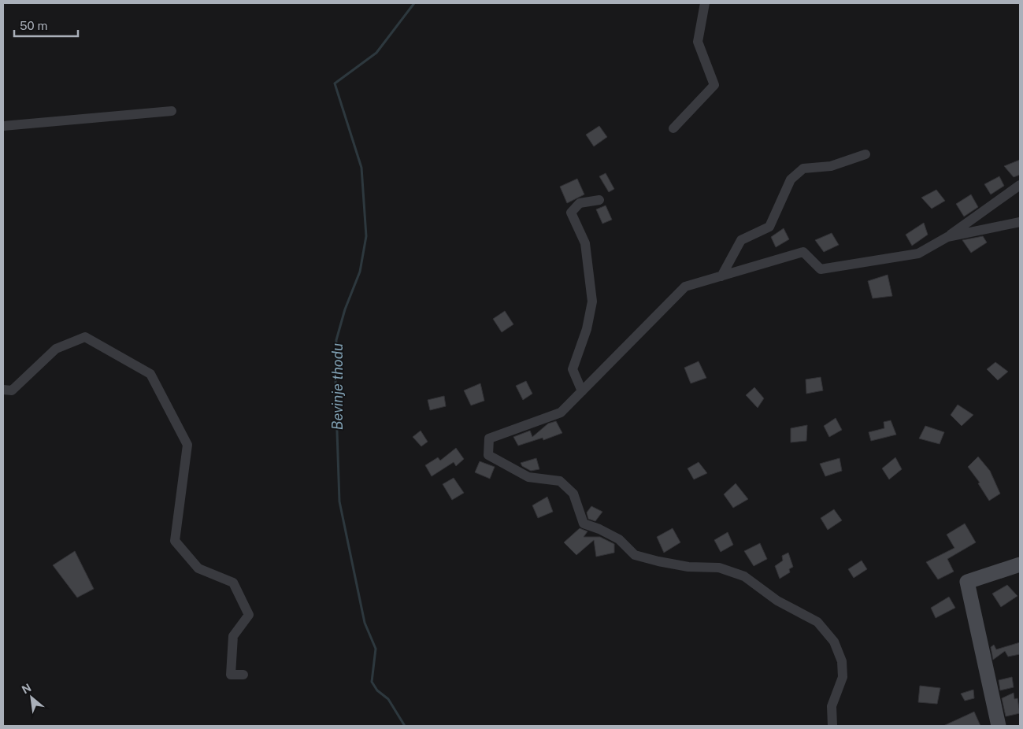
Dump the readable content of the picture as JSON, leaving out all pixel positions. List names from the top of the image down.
{
  "water": ["Bevinje thodu"],
  "scale_bar": "50 m",
  "north": "top left"
}
